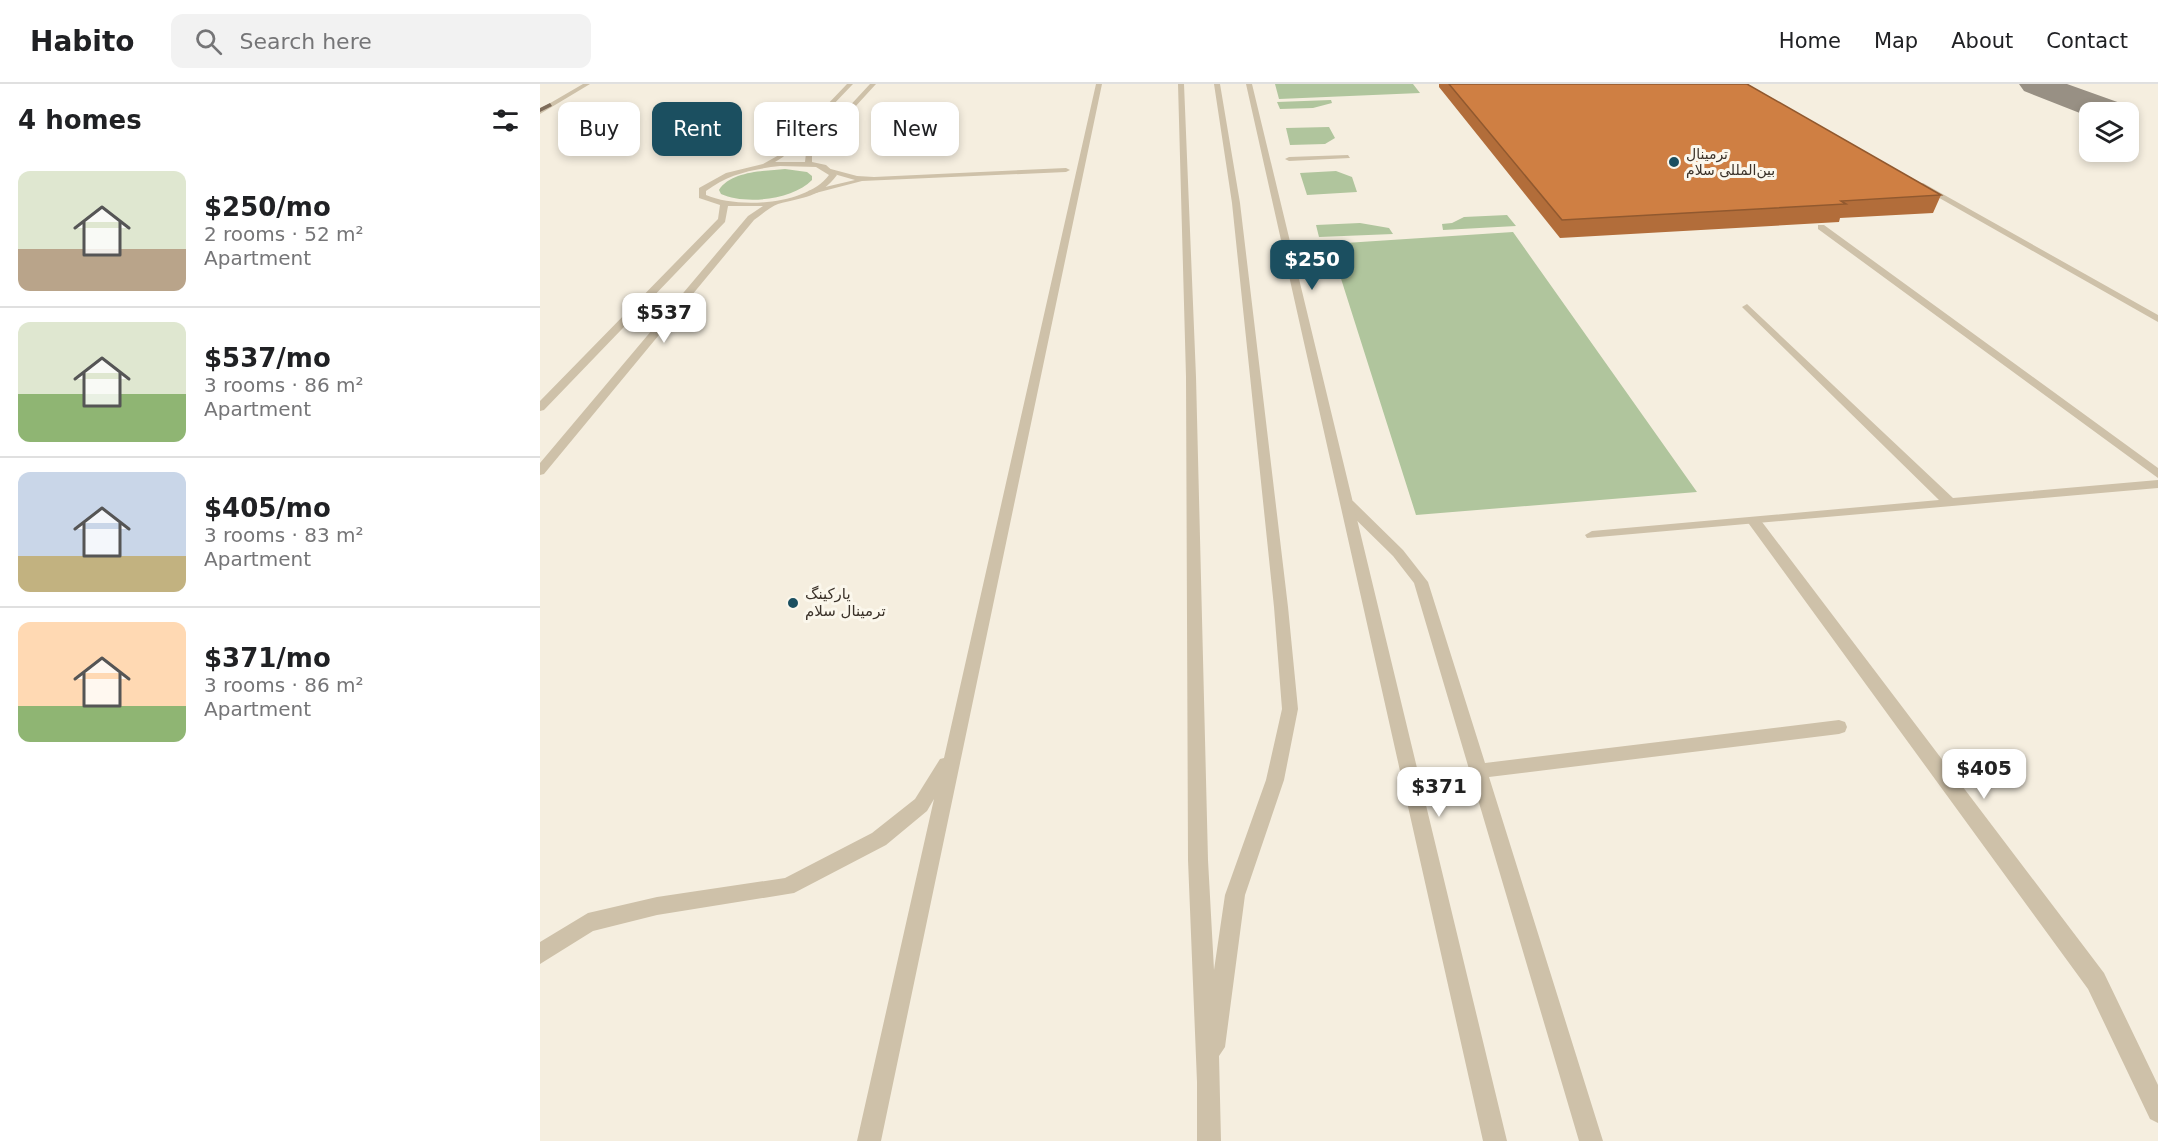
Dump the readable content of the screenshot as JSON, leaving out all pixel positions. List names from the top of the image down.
{
  "places": ["ترمینال بین‌المللی سلام", "پارکینگ ترمینال سلام"],
  "page": {
    "header": "Habito",
    "search": "Search here",
    "nav": [
      "Home",
      "Map",
      "About",
      "Contact"
    ],
    "heading": "4 homes",
    "chip": [
      "Buy",
      "Rent",
      "Filters",
      "New"
    ],
    "list": [
      {
        "name": "$250/mo",
        "note": "2 rooms · 52 m² · Apartment"
      },
      {
        "name": "$537/mo",
        "note": "3 rooms · 86 m² · Apartment"
      },
      {
        "name": "$405/mo",
        "note": "3 rooms · 83 m² · Apartment"
      },
      {
        "name": "$371/mo",
        "note": "3 rooms · 86 m² · Apartment"
      }
    ],
    "price": [
      "$250",
      "$537",
      "$405",
      "$371"
    ]
  }
}
